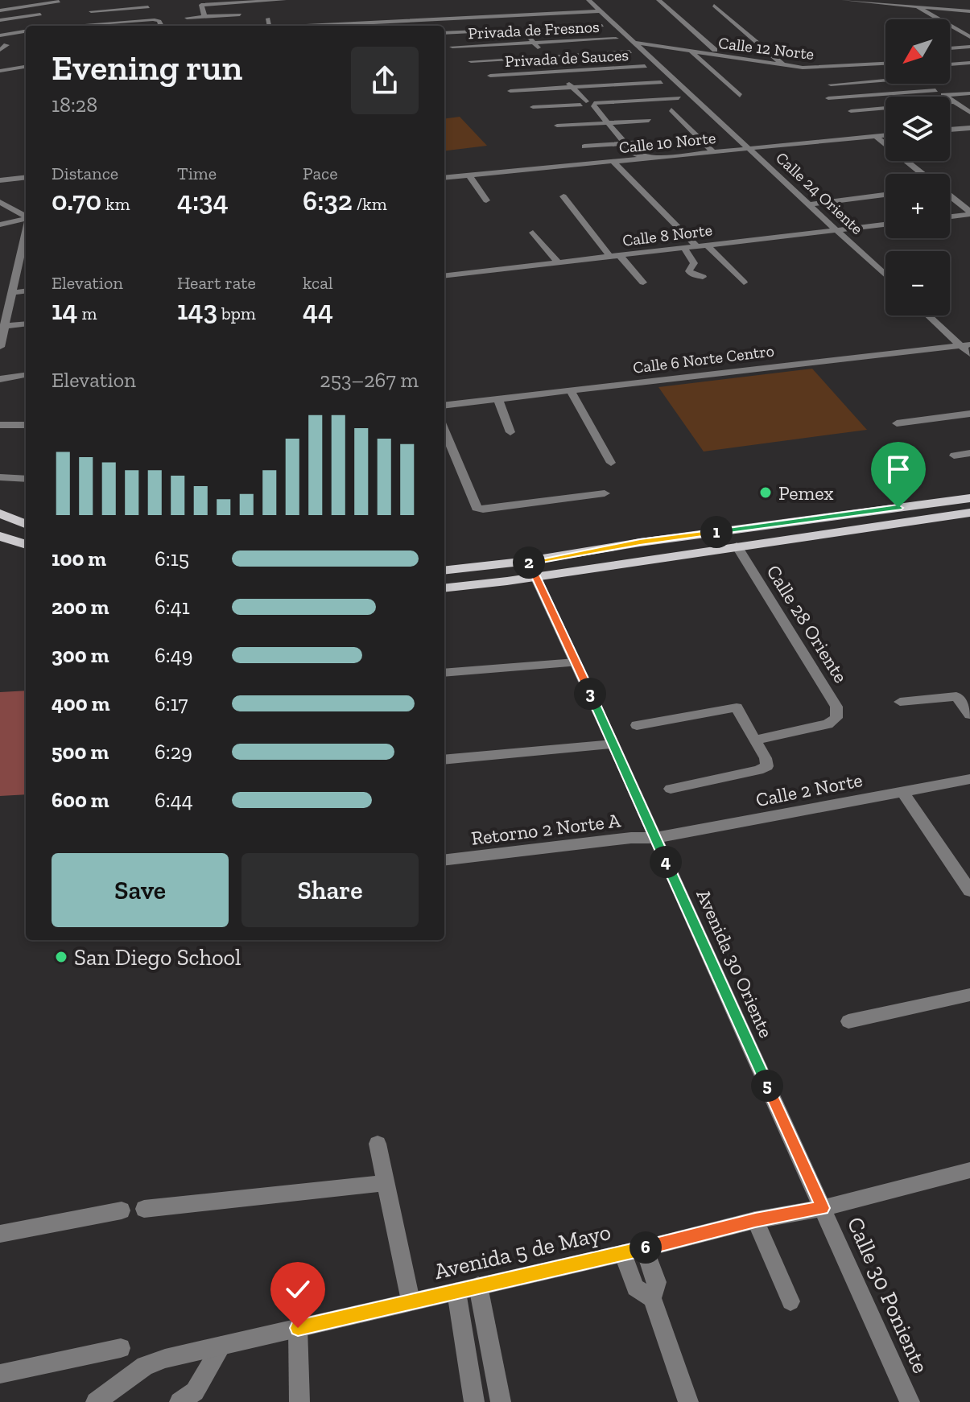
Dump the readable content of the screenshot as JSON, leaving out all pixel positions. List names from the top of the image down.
{
  "streets": {
    "street": [
      "Privada de Fresnos",
      "Calle 12 Norte",
      "Privada de Sauces",
      "Calle 10 Norte",
      "Calle 24 Oriente",
      "Calle 8 Norte",
      "Calle 6 Norte Centro",
      "Calle 28 Oriente",
      "Calle 2 Norte",
      "Retorno 2 Norte A",
      "Avenida 30 Oriente",
      "Avenida 5 de Mayo",
      "Calle 30 Poniente"
    ]
  },
  "crossings": [
    ["Calle 12 Norte", "Calle 24 Oriente"],
    ["Calle 10 Norte", "Calle 24 Oriente"],
    ["Calle 24 Oriente", "Calle 8 Norte"],
    ["Calle 2 Norte", "Retorno 2 Norte A"],
    ["Calle 2 Norte", "Avenida 30 Oriente"],
    ["Retorno 2 Norte A", "Avenida 30 Oriente"],
    ["Avenida 30 Oriente", "Avenida 5 de Mayo"],
    ["Avenida 30 Oriente", "Calle 30 Poniente"],
    ["Avenida 5 de Mayo", "Calle 30 Poniente"]
  ],
  "places": ["Pemex", "San Diego School"],
  "north": "bottom left",
  "page": {
    "map_buttons": ["+", "−"],
    "heading": ["Evening run", "18:28"],
    "stats": [
      ["Distance", "0.70 km"],
      ["Time", "4:34"],
      ["Pace", "6:32 /km"],
      ["Elevation", "14 m"],
      ["Heart rate", "143 bpm"],
      ["kcal", "44"]
    ],
    "chart": ["Elevation", "253–267 m"],
    "pins": [
      "1",
      "2",
      "3",
      "4",
      "5",
      "6"
    ],
    "list": [
      {
        "name": "100 m",
        "note": "6:15"
      },
      {
        "name": "200 m",
        "note": "6:41"
      },
      {
        "name": "300 m",
        "note": "6:49"
      },
      {
        "name": "400 m",
        "note": "6:17"
      },
      {
        "name": "500 m",
        "note": "6:29"
      },
      {
        "name": "600 m",
        "note": "6:44"
      }
    ],
    "buttons": ["Save", "Share"]
  }
}
